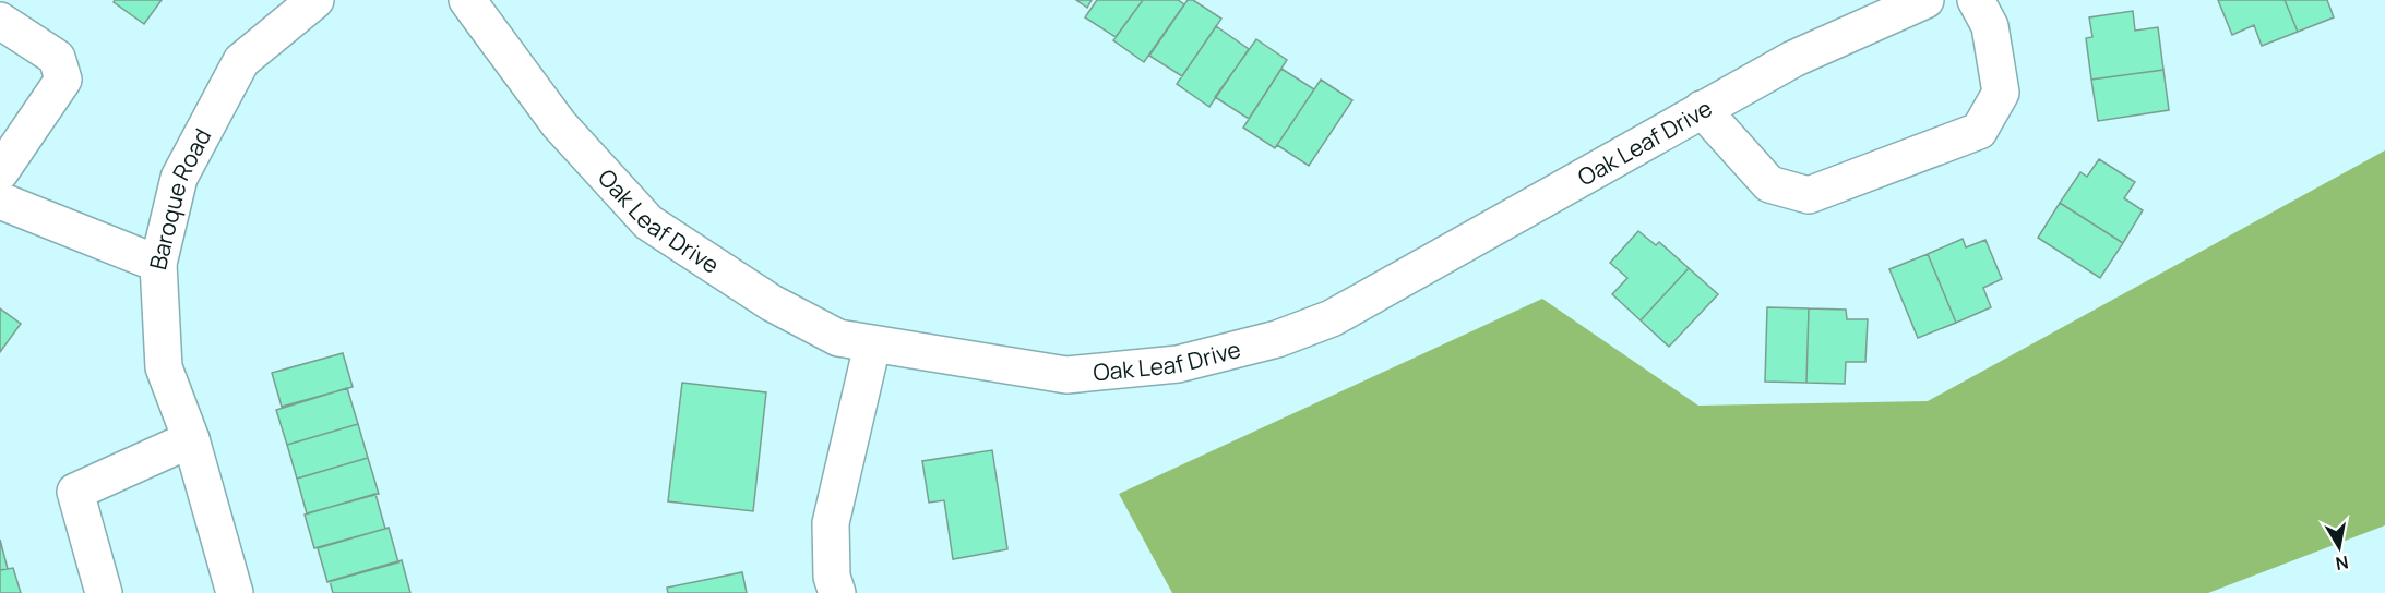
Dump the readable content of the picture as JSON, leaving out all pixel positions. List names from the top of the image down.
{
  "streets": {
    "street": ["Oak Leaf Drive", "Baroque Road"]
  },
  "north": "bottom"
}
